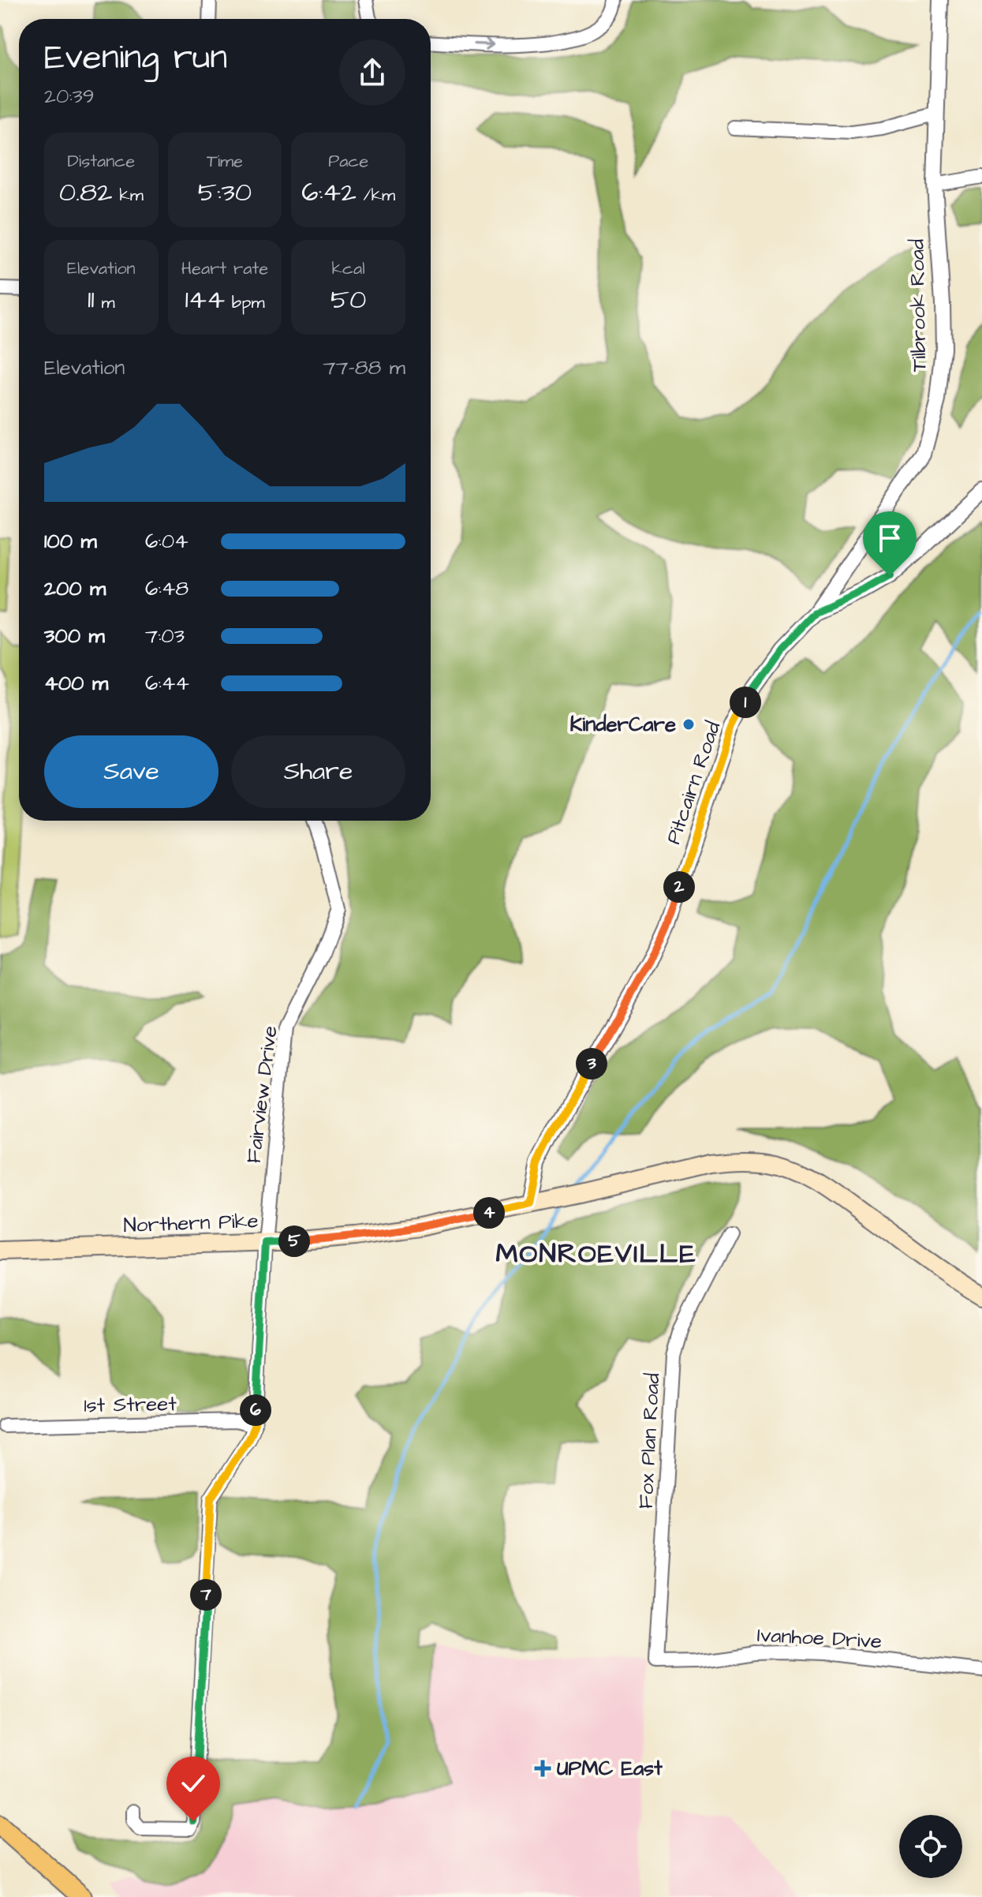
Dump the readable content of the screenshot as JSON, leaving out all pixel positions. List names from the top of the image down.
{
  "streets": {
    "main road": ["Northern Pike"],
    "street": [
      "Tilbrook Road",
      "Pitcairn Road",
      "Fairview Drive",
      "1st Street",
      "Fox Plan Road",
      "Ivanhoe Drive"
    ]
  },
  "crossings": [
    ["Tilbrook Road", "Pitcairn Road"],
    ["Pitcairn Road", "Northern Pike"],
    ["Fairview Drive", "Northern Pike"],
    ["Fairview Drive", "1st Street"],
    ["Fox Plan Road", "Ivanhoe Drive"]
  ],
  "districts": ["MONROEVILLE"],
  "places": {
    "other": ["KinderCare"],
    "health": ["UPMC East"]
  },
  "page": {
    "heading": ["Evening run", "20:39"],
    "stats": [
      ["Distance", "0.82 km"],
      ["Time", "5:30"],
      ["Pace", "6:42 /km"],
      ["Elevation", "11 m"],
      ["Heart rate", "144 bpm"],
      ["kcal", "50"]
    ],
    "chart": ["Elevation", "77–88 m"],
    "list": [
      {
        "name": "100 m",
        "note": "6:04"
      },
      {
        "name": "200 m",
        "note": "6:48"
      },
      {
        "name": "300 m",
        "note": "7:03"
      },
      {
        "name": "400 m",
        "note": "6:44"
      }
    ],
    "pins": [
      "1",
      "2",
      "3",
      "4",
      "5",
      "6",
      "7"
    ],
    "buttons": ["Save", "Share"]
  }
}
